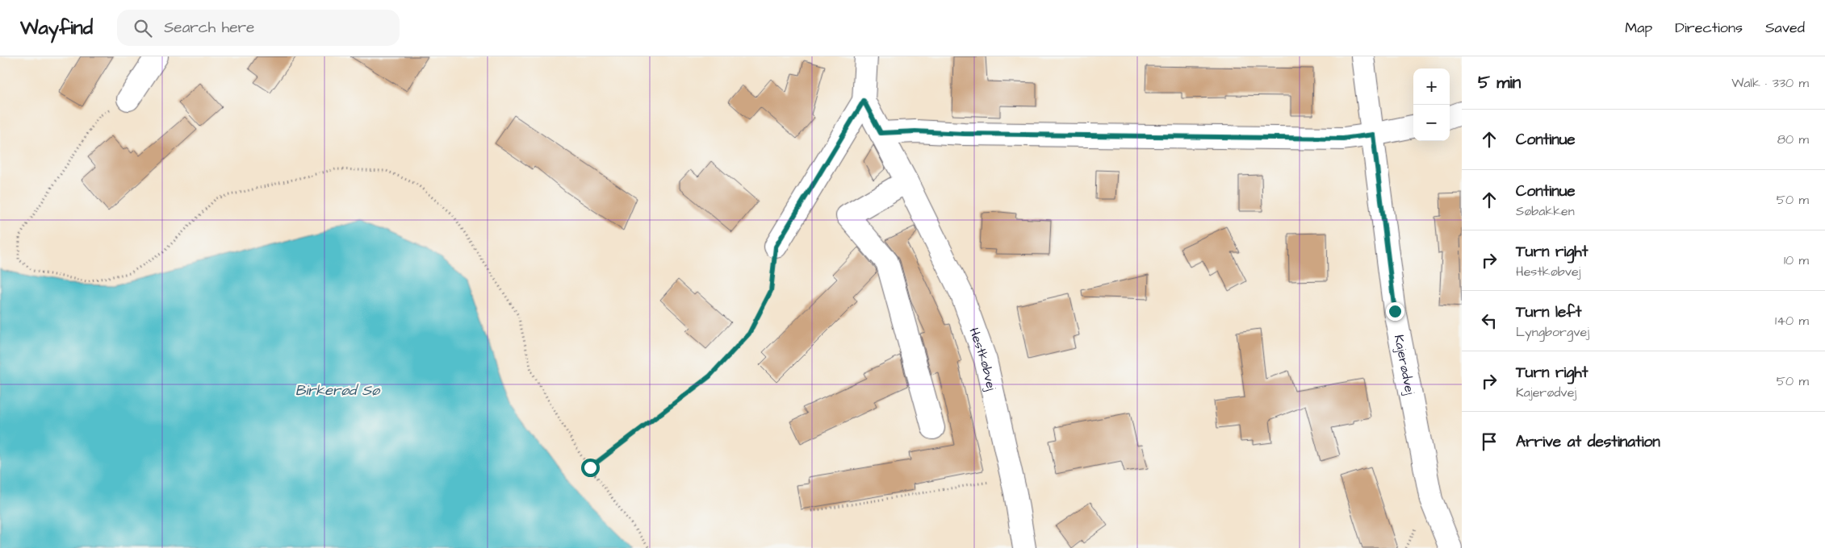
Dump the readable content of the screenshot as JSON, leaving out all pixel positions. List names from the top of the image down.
{
  "streets": {
    "street": ["Hestkøbvej", "Kajerødvej"]
  },
  "water": ["Birkerød Sø"],
  "page": {
    "header": "Wayfind",
    "search": "Search here",
    "nav": ["Map", "Directions", "Saved"],
    "heading": ["5 min", "Walk · 330 m"],
    "map_buttons": ["+", "−"],
    "list": [
      ["Continue", "80 m"],
      ["Continue", "Søbakken", "50 m"],
      ["Turn right", "Hestkøbvej", "10 m"],
      ["Turn left", "Lyngborgvej", "140 m"],
      ["Turn right", "Kajerødvej", "50 m"],
      "Arrive at destination"
    ]
  }
}
